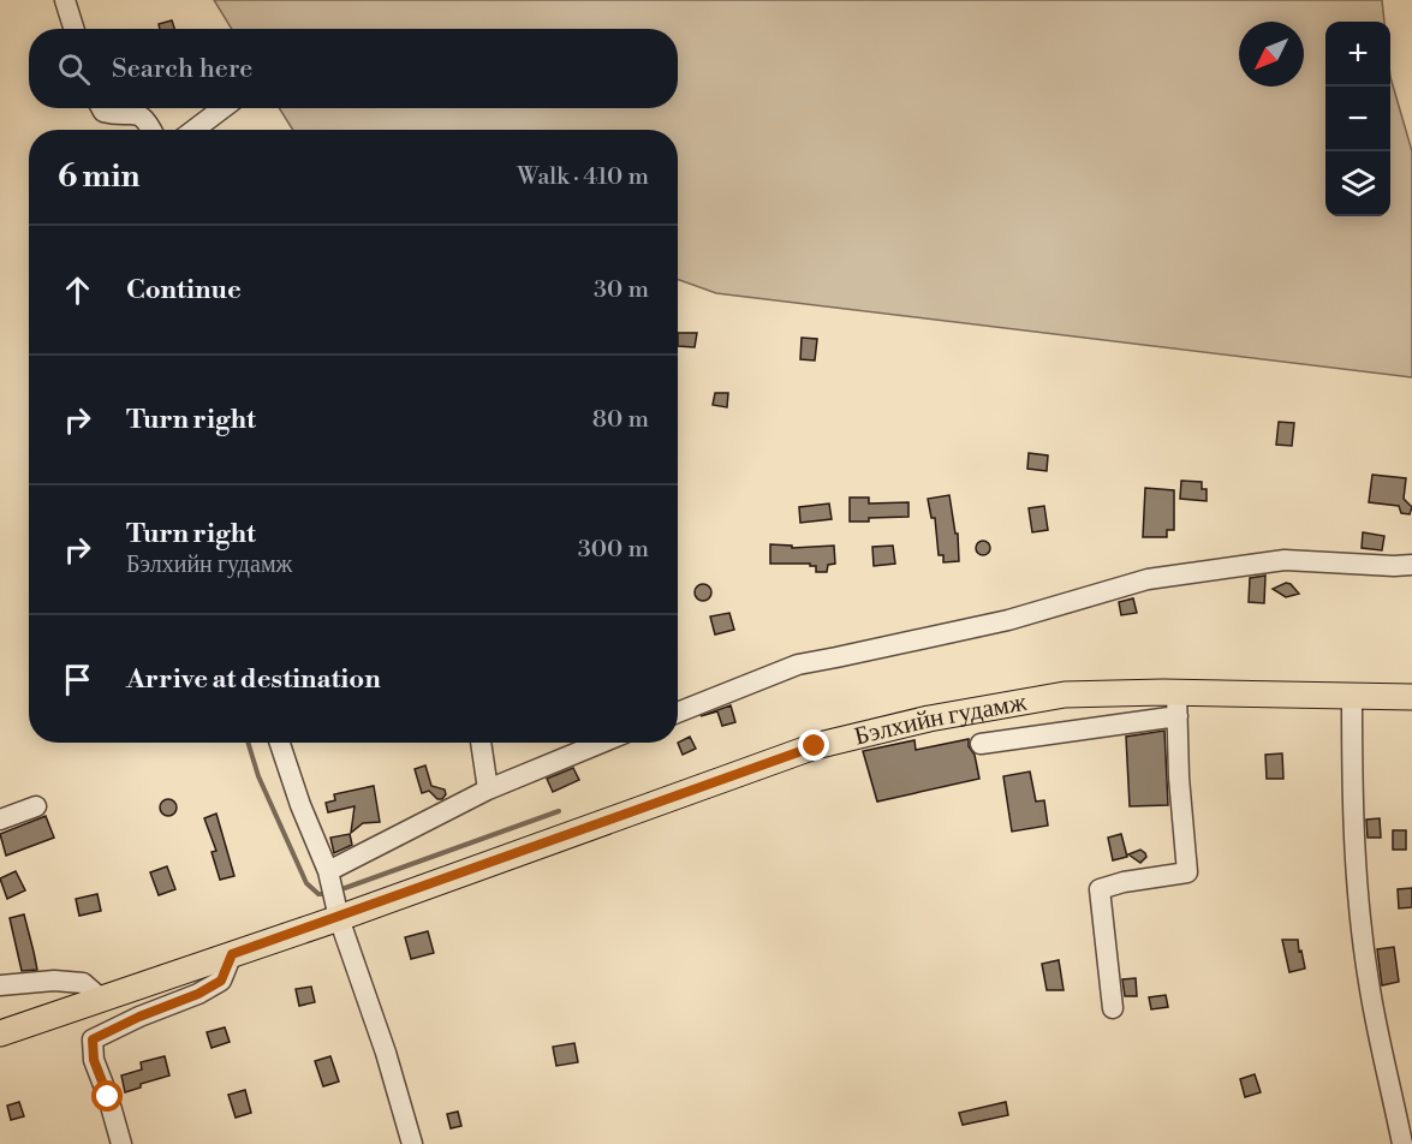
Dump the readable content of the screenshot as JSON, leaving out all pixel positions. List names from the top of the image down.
{
  "streets": {
    "main road": ["Бэлхийн гудамж"]
  },
  "north": "bottom left",
  "page": {
    "map_buttons": ["+", "−"],
    "search": "Search here",
    "heading": ["6 min", "Walk · 410 m"],
    "list": [
      ["Continue", "30 m"],
      ["Turn right", "80 m"],
      ["Turn right", "Бэлхийн гудамж", "300 m"],
      "Arrive at destination"
    ]
  }
}
